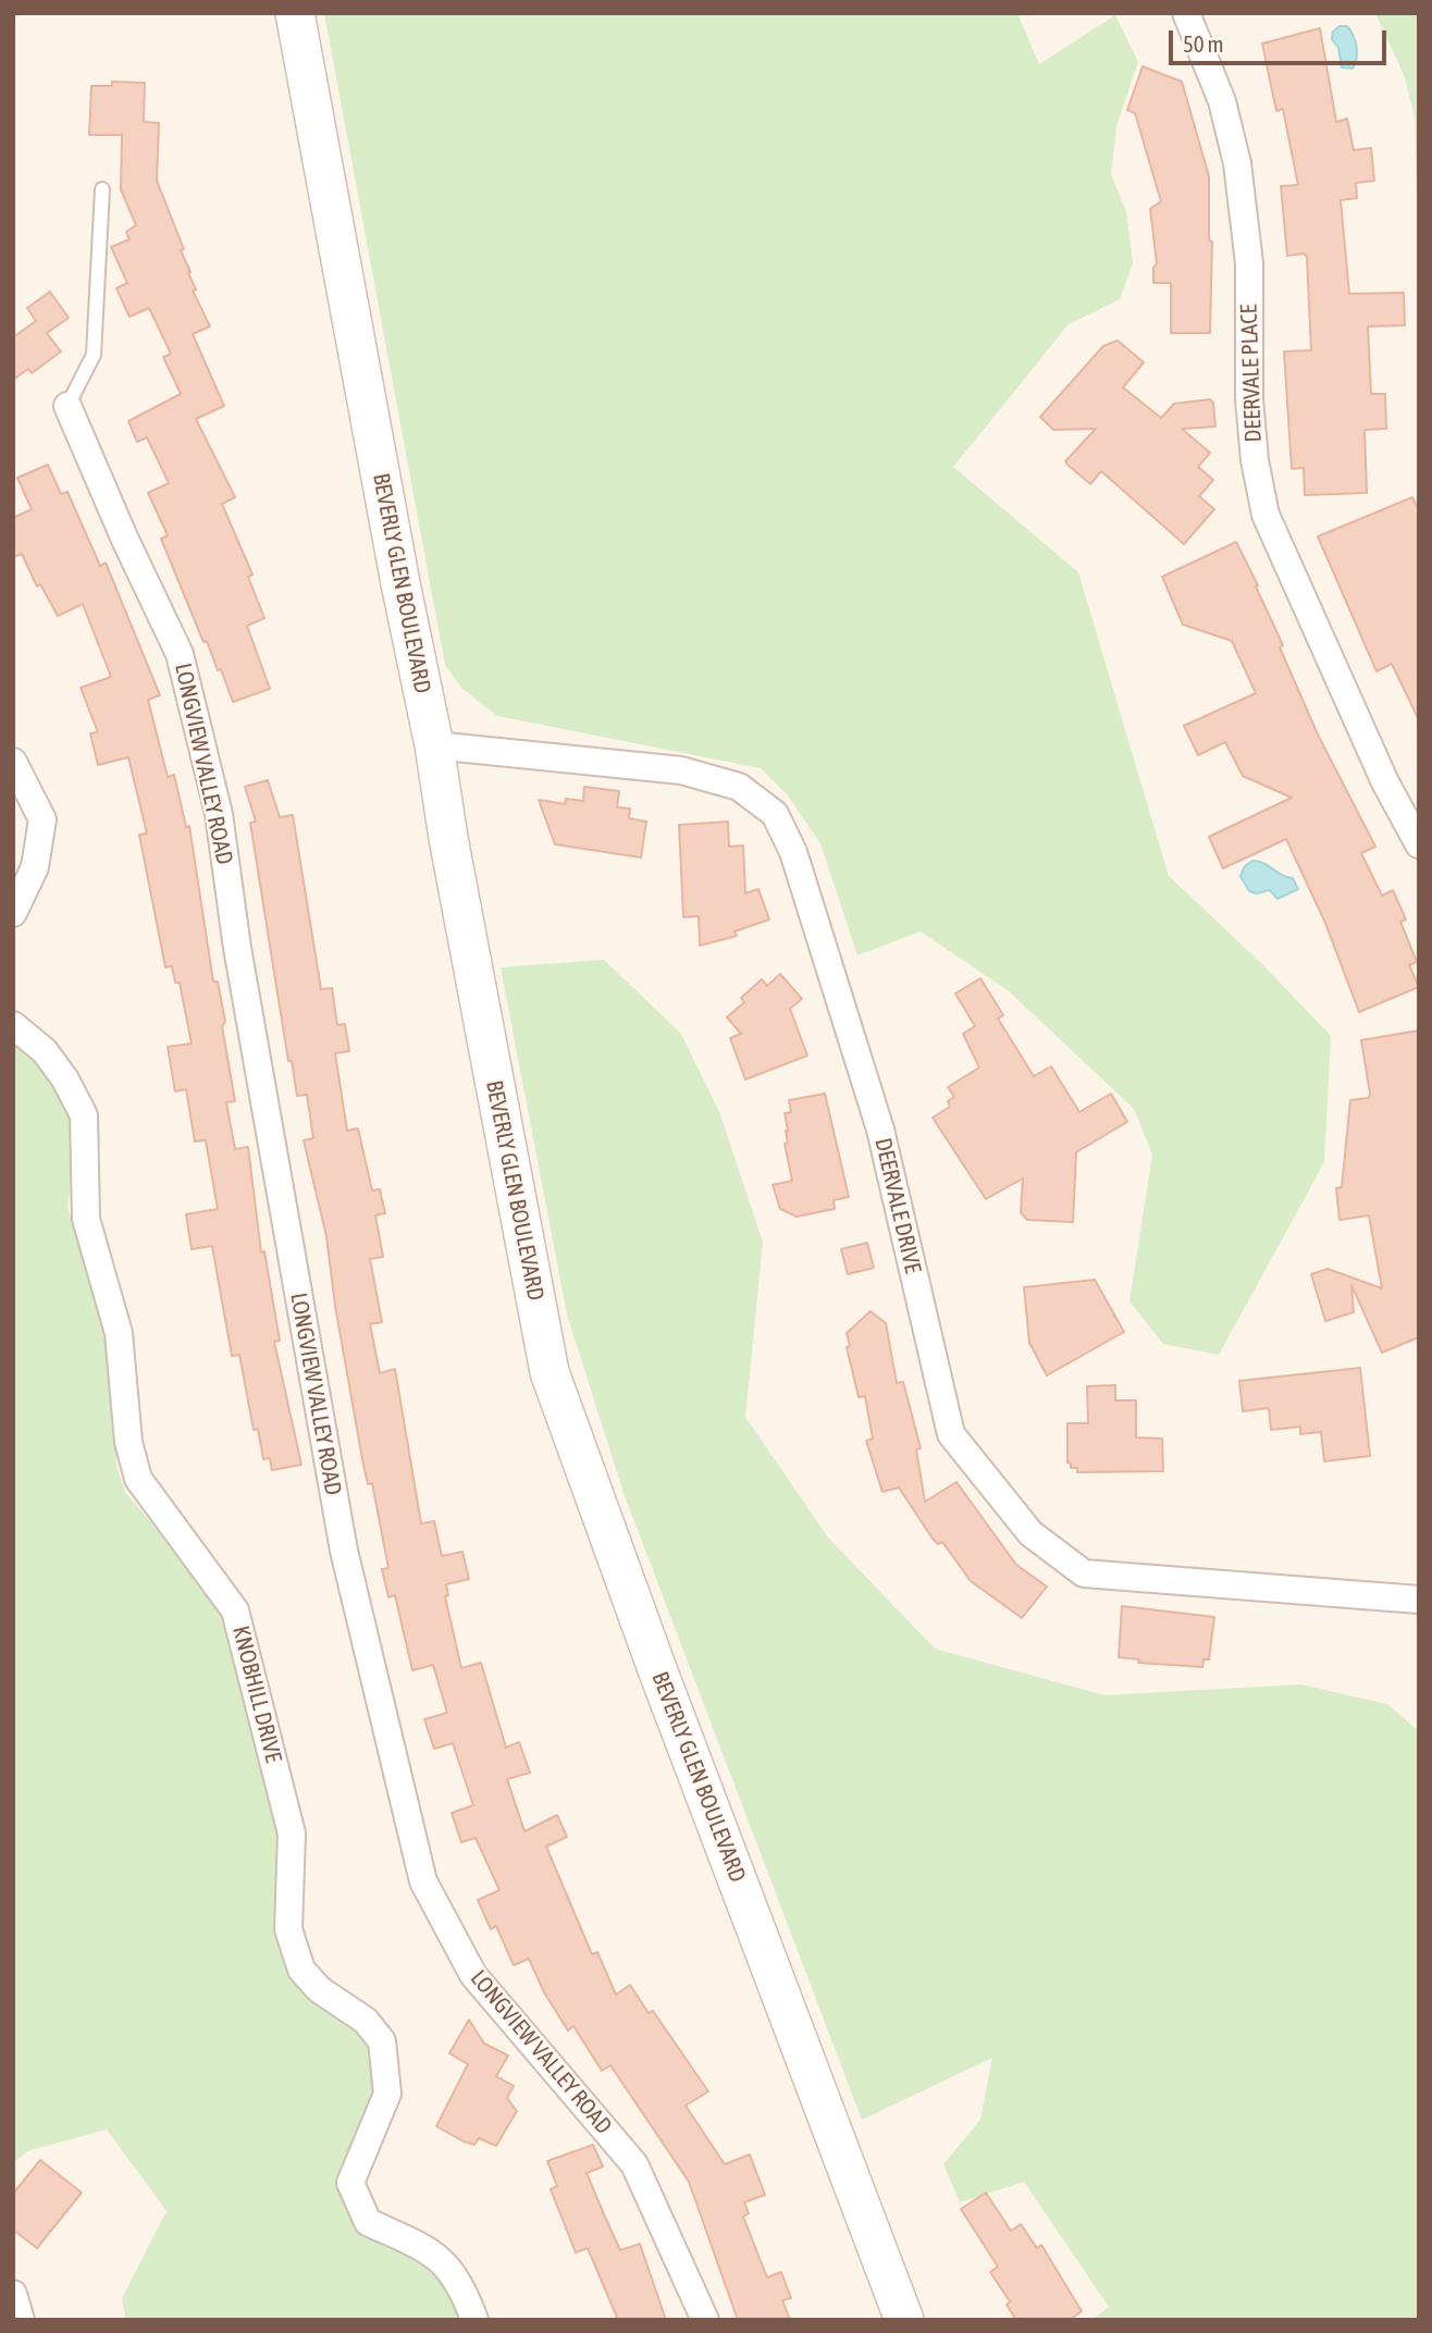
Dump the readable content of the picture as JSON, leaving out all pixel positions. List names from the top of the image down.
{
  "streets": {
    "main road": ["BEVERLY GLEN BOULEVARD"],
    "street": [
      "DEERVALE PLACE",
      "LONGVIEW VALLEY ROAD",
      "DEERVALE DRIVE",
      "KNOBHILL DRIVE"
    ]
  },
  "crossings": [
    ["BEVERLY GLEN BOULEVARD", "DEERVALE DRIVE"]
  ],
  "scale_bar": "50 m"
}
